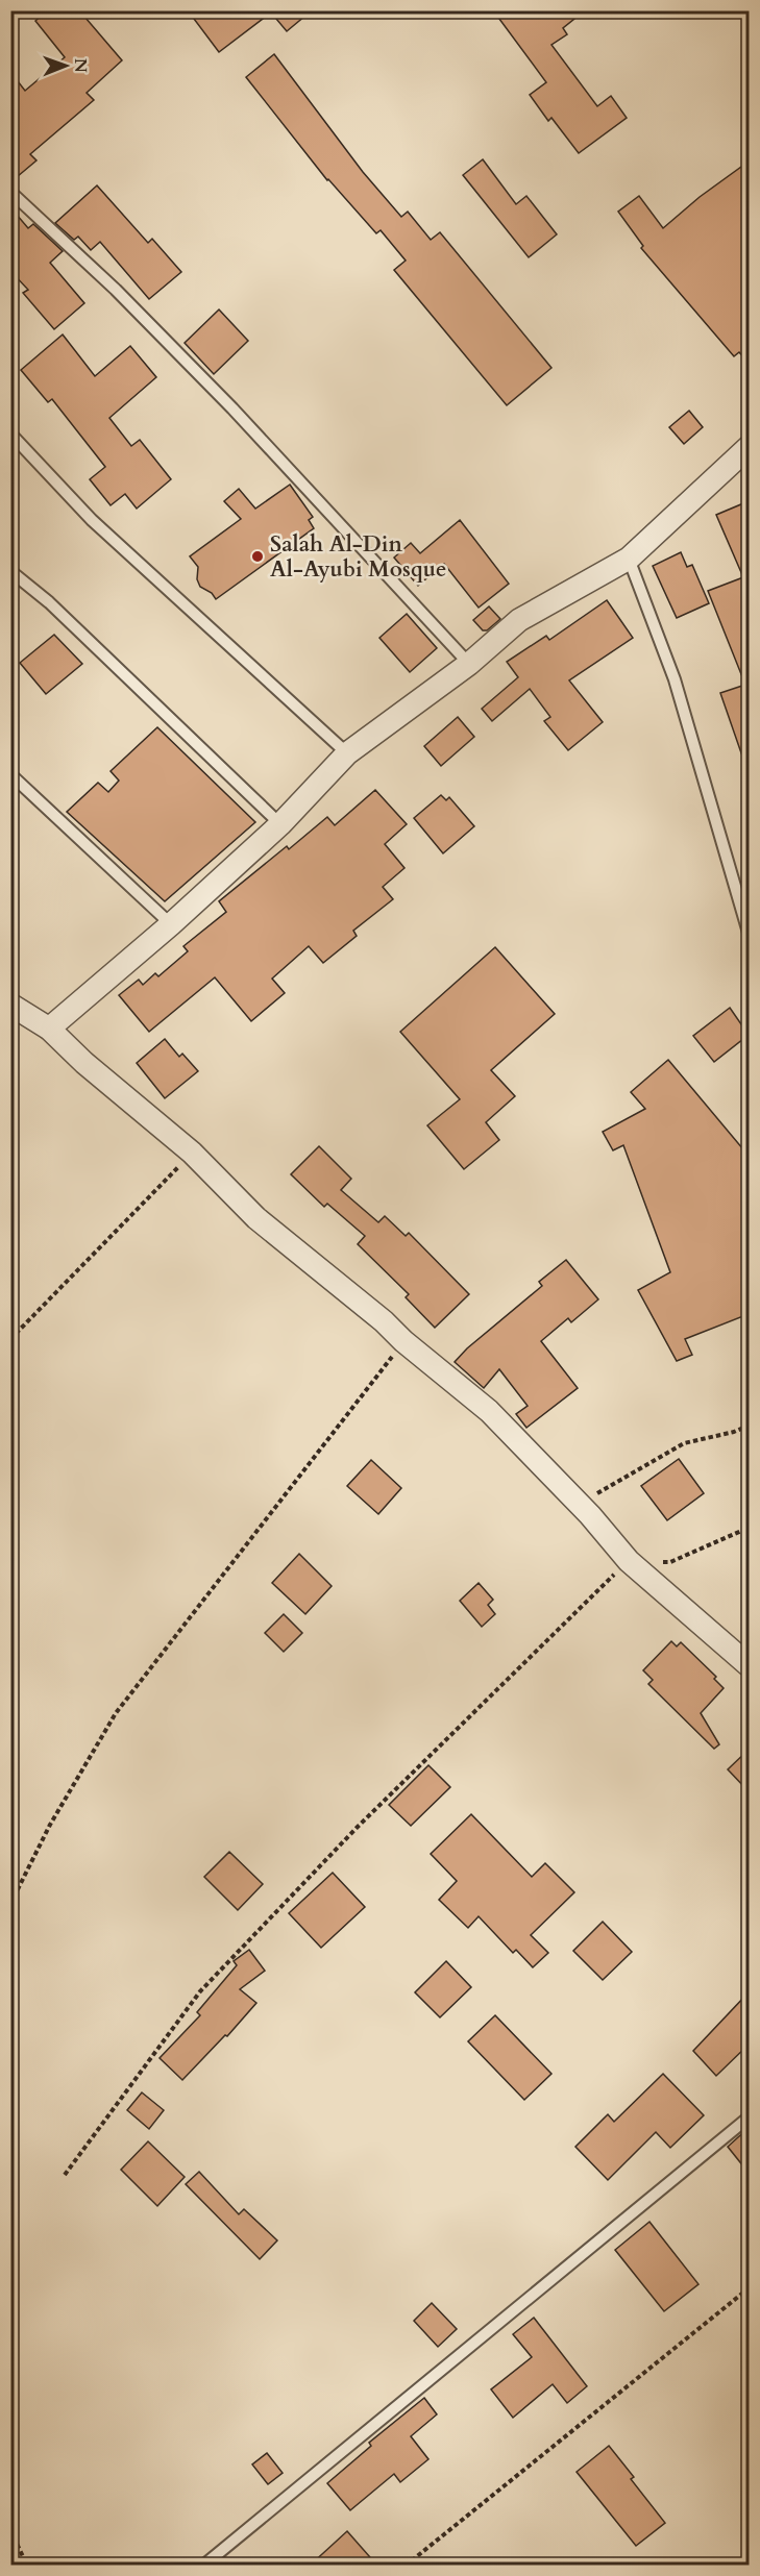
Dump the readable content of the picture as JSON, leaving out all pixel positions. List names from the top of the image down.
{
  "places": ["Salah Al-Din Al-Ayubi Mosque"],
  "north": "right"
}
